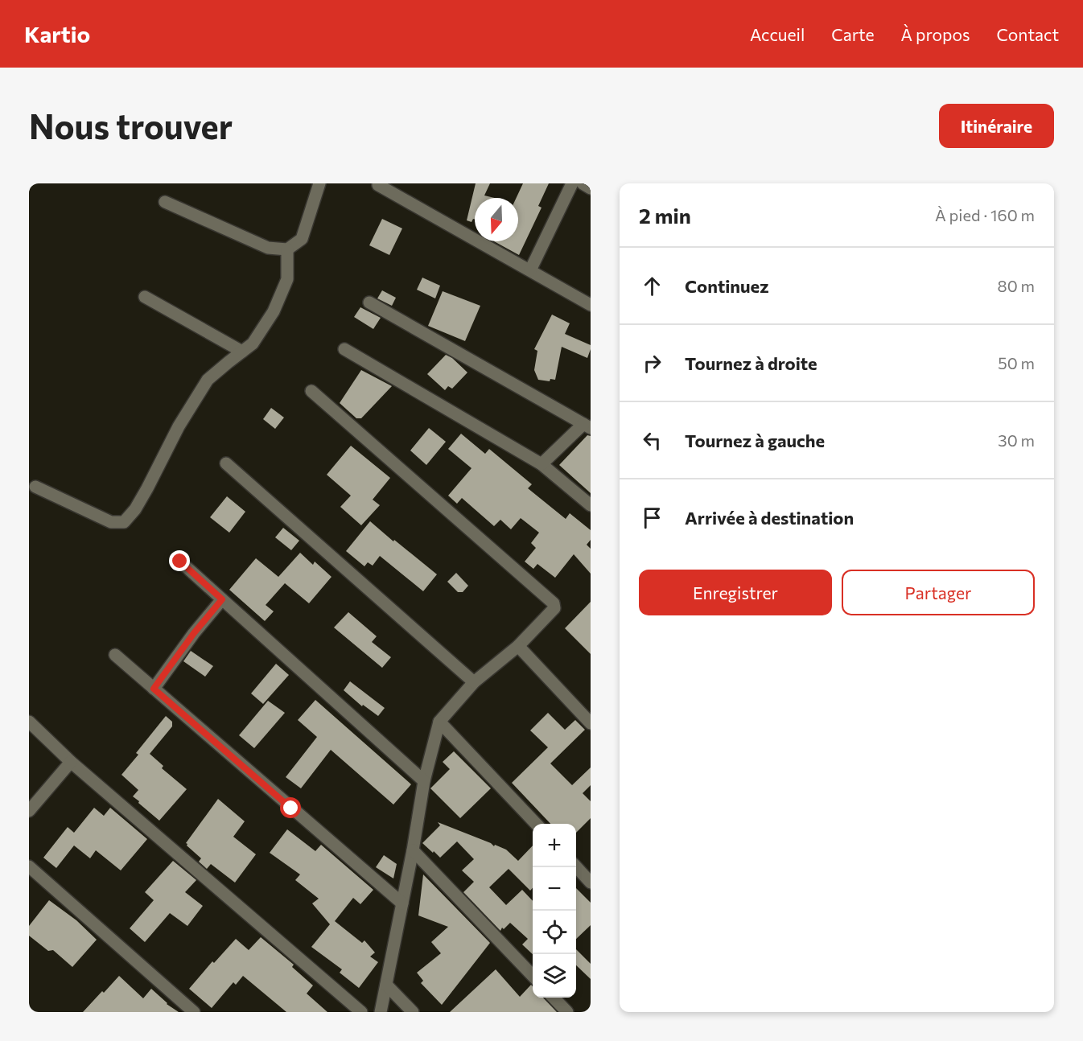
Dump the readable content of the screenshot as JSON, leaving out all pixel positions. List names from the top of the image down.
{
  "north": "bottom",
  "page": {
    "header": "Kartio",
    "nav": [
      "Accueil",
      "Carte",
      "À propos",
      "Contact"
    ],
    "buttons": [
      "Itinéraire",
      ["Enregistrer", "Partager"]
    ],
    "title": "Nous trouver",
    "heading": ["2 min", "À pied · 160 m"],
    "list": [
      ["Continuez", "80 m"],
      ["Tournez à droite", "50 m"],
      ["Tournez à gauche", "30 m"],
      "Arrivée à destination"
    ],
    "map_buttons": ["+", "−"]
  }
}
